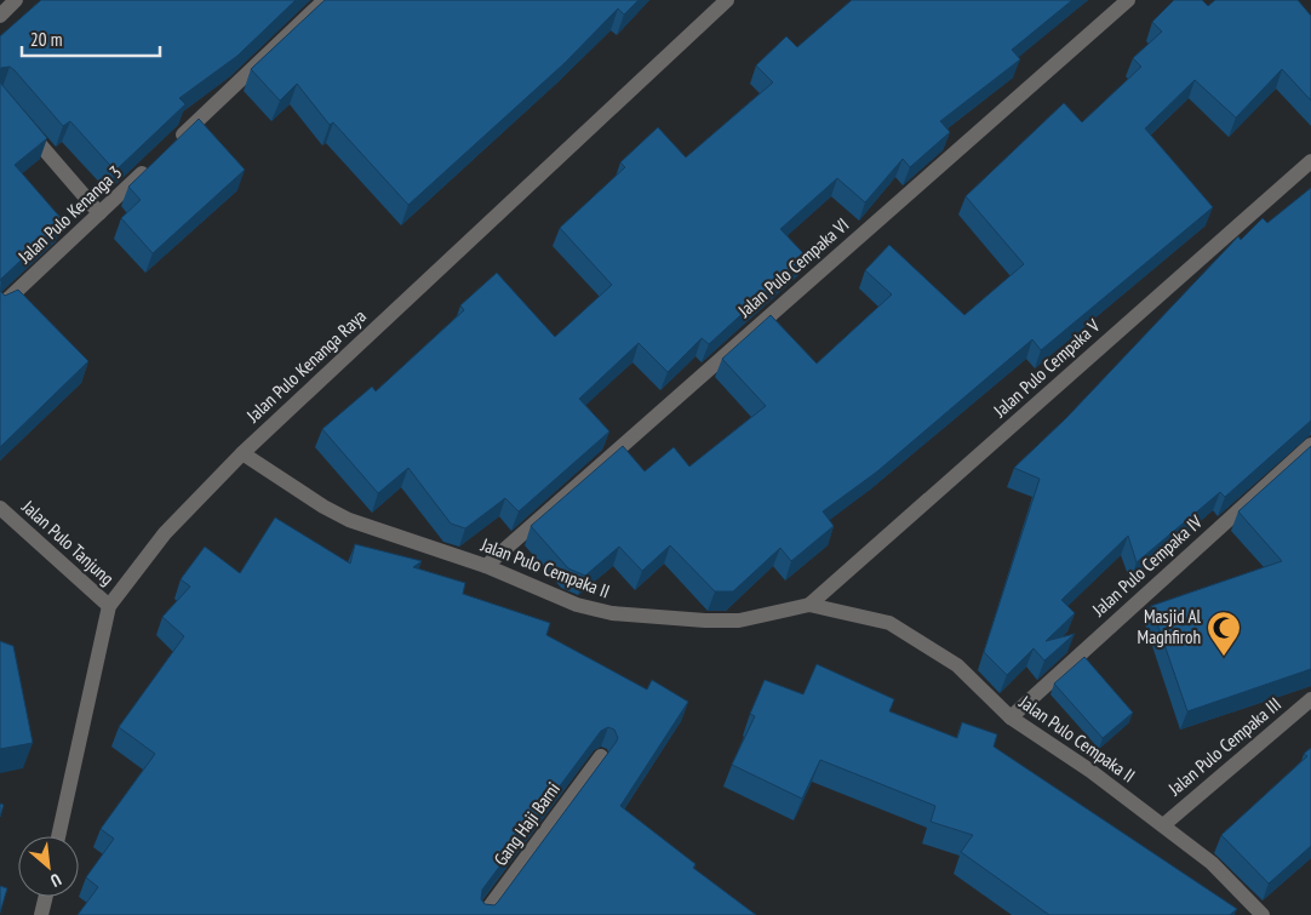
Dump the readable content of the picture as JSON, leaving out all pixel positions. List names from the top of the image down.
{
  "streets": {
    "street": [
      "Jalan Pulo Kenanga 3",
      "Jalan Pulo Cempaka VI",
      "Jalan Pulo Kenanga Raya",
      "Jalan Pulo Cempaka V",
      "Jalan Pulo Tanjung",
      "Jalan Pulo Cempaka IV",
      "Jalan Pulo Cempaka II",
      "Jalan Pulo Cempaka III",
      "Gang Haji Barni"
    ]
  },
  "crossings": [
    ["Jalan Pulo Cempaka VI", "Jalan Pulo Cempaka II"],
    ["Jalan Pulo Kenanga Raya", "Jalan Pulo Tanjung"],
    ["Jalan Pulo Kenanga Raya", "Jalan Pulo Cempaka II"],
    ["Jalan Pulo Cempaka V", "Jalan Pulo Cempaka II"],
    ["Jalan Pulo Cempaka IV", "Jalan Pulo Cempaka II"],
    ["Jalan Pulo Cempaka II", "Jalan Pulo Cempaka III"]
  ],
  "places": {
    "mosque": ["Masjid Al Maghfiroh"]
  },
  "scale_bar": "20 m",
  "north": "bottom right"
}
